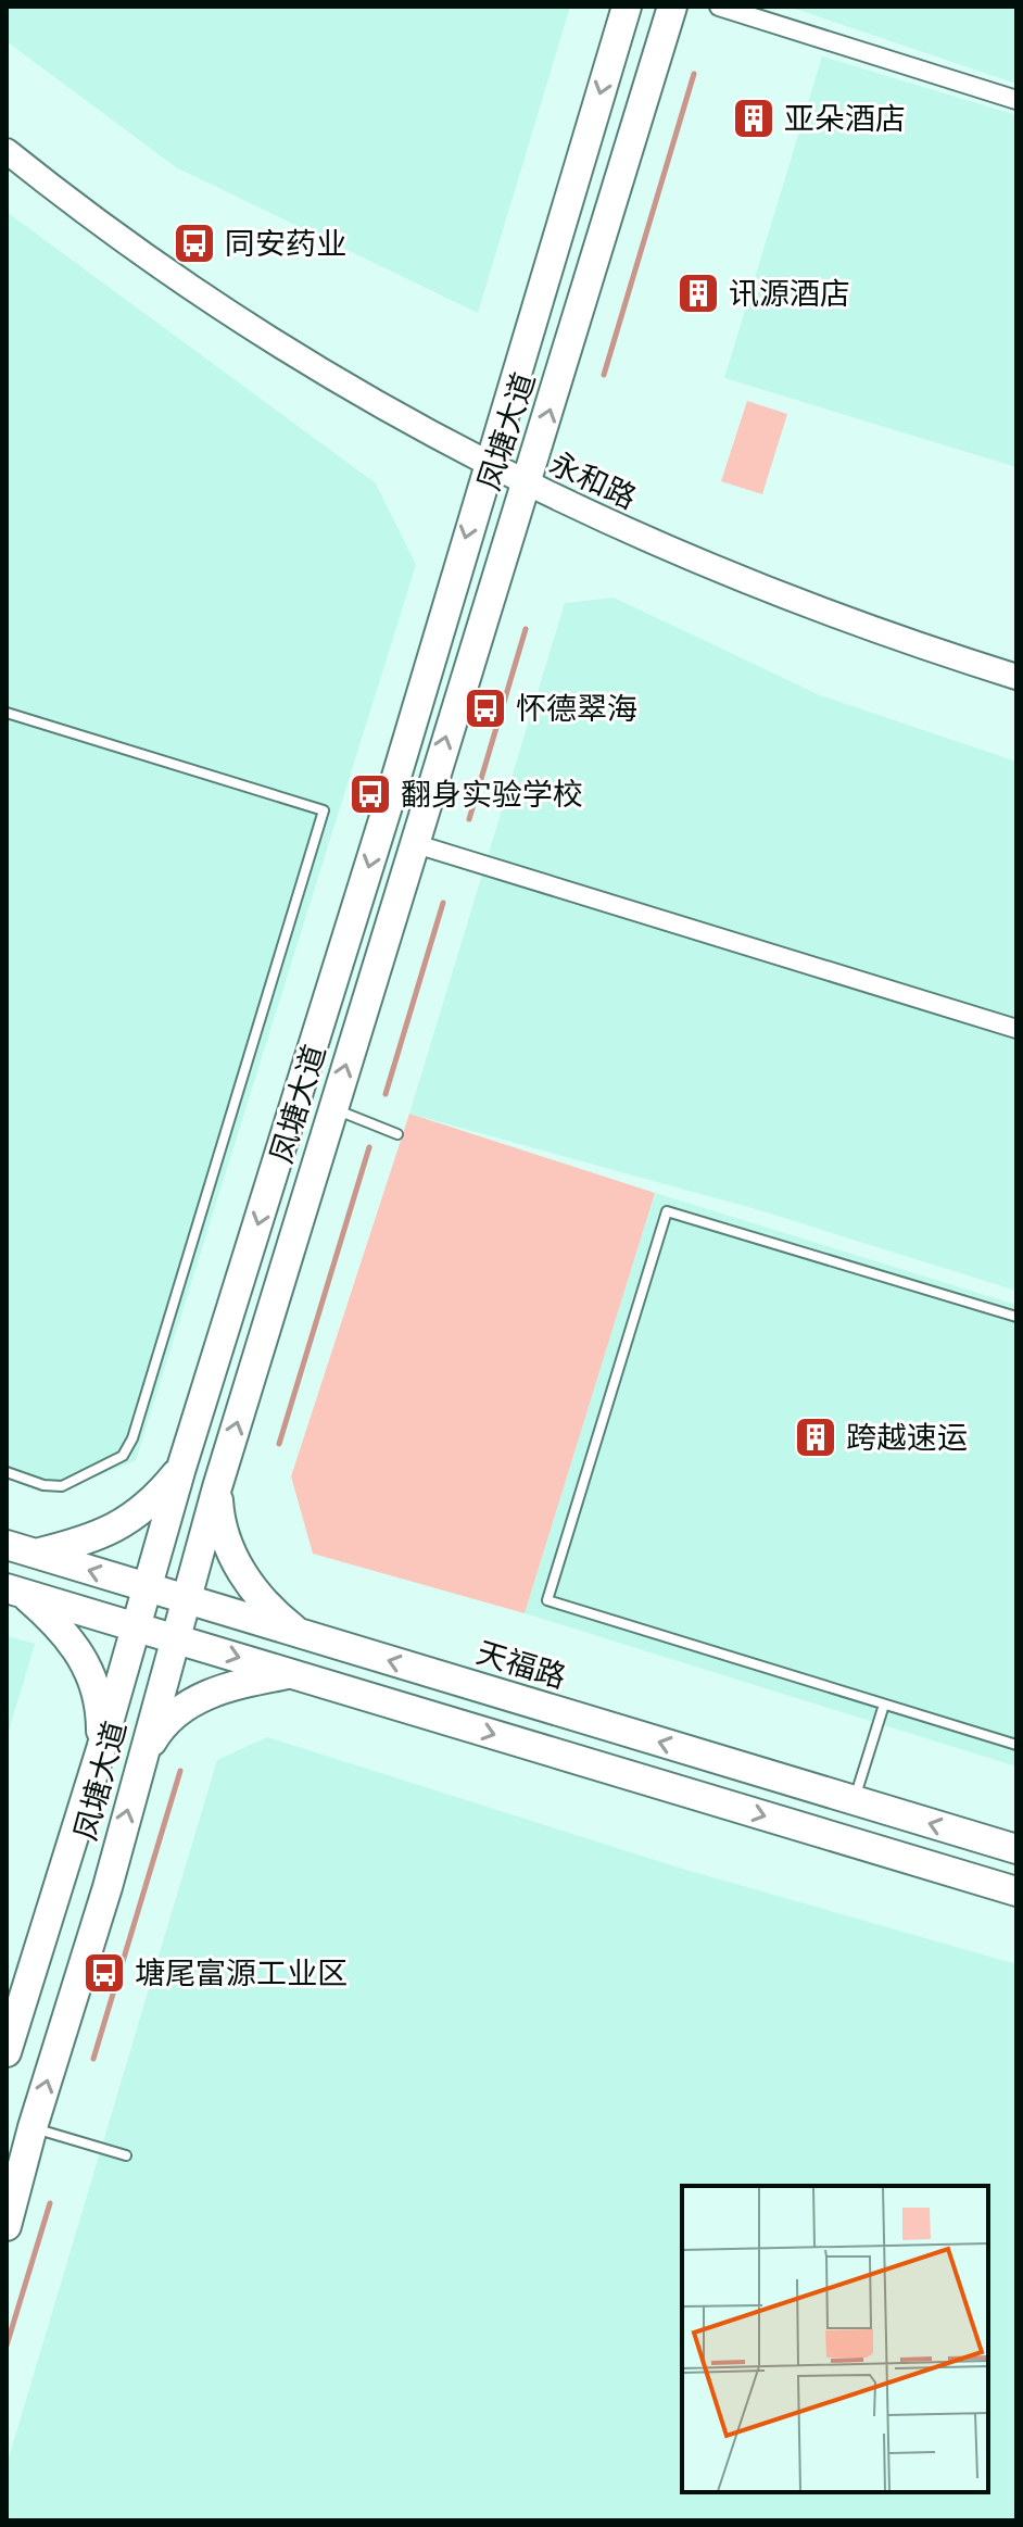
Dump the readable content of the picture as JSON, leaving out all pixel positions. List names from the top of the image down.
{
  "streets": {
    "main road": ["凤塘大道", "天福路"],
    "street": ["永和路"]
  },
  "crossings": [
    ["凤塘大道", "永和路"],
    ["凤塘大道", "天福路"]
  ],
  "places": {
    "building": ["亚朵酒店", "讯源酒店", "跨越速运"],
    "bus stop": [
      "同安药业",
      "怀德翠海",
      "翻身实验学校",
      "塘尾富源工业区"
    ]
  }
}
